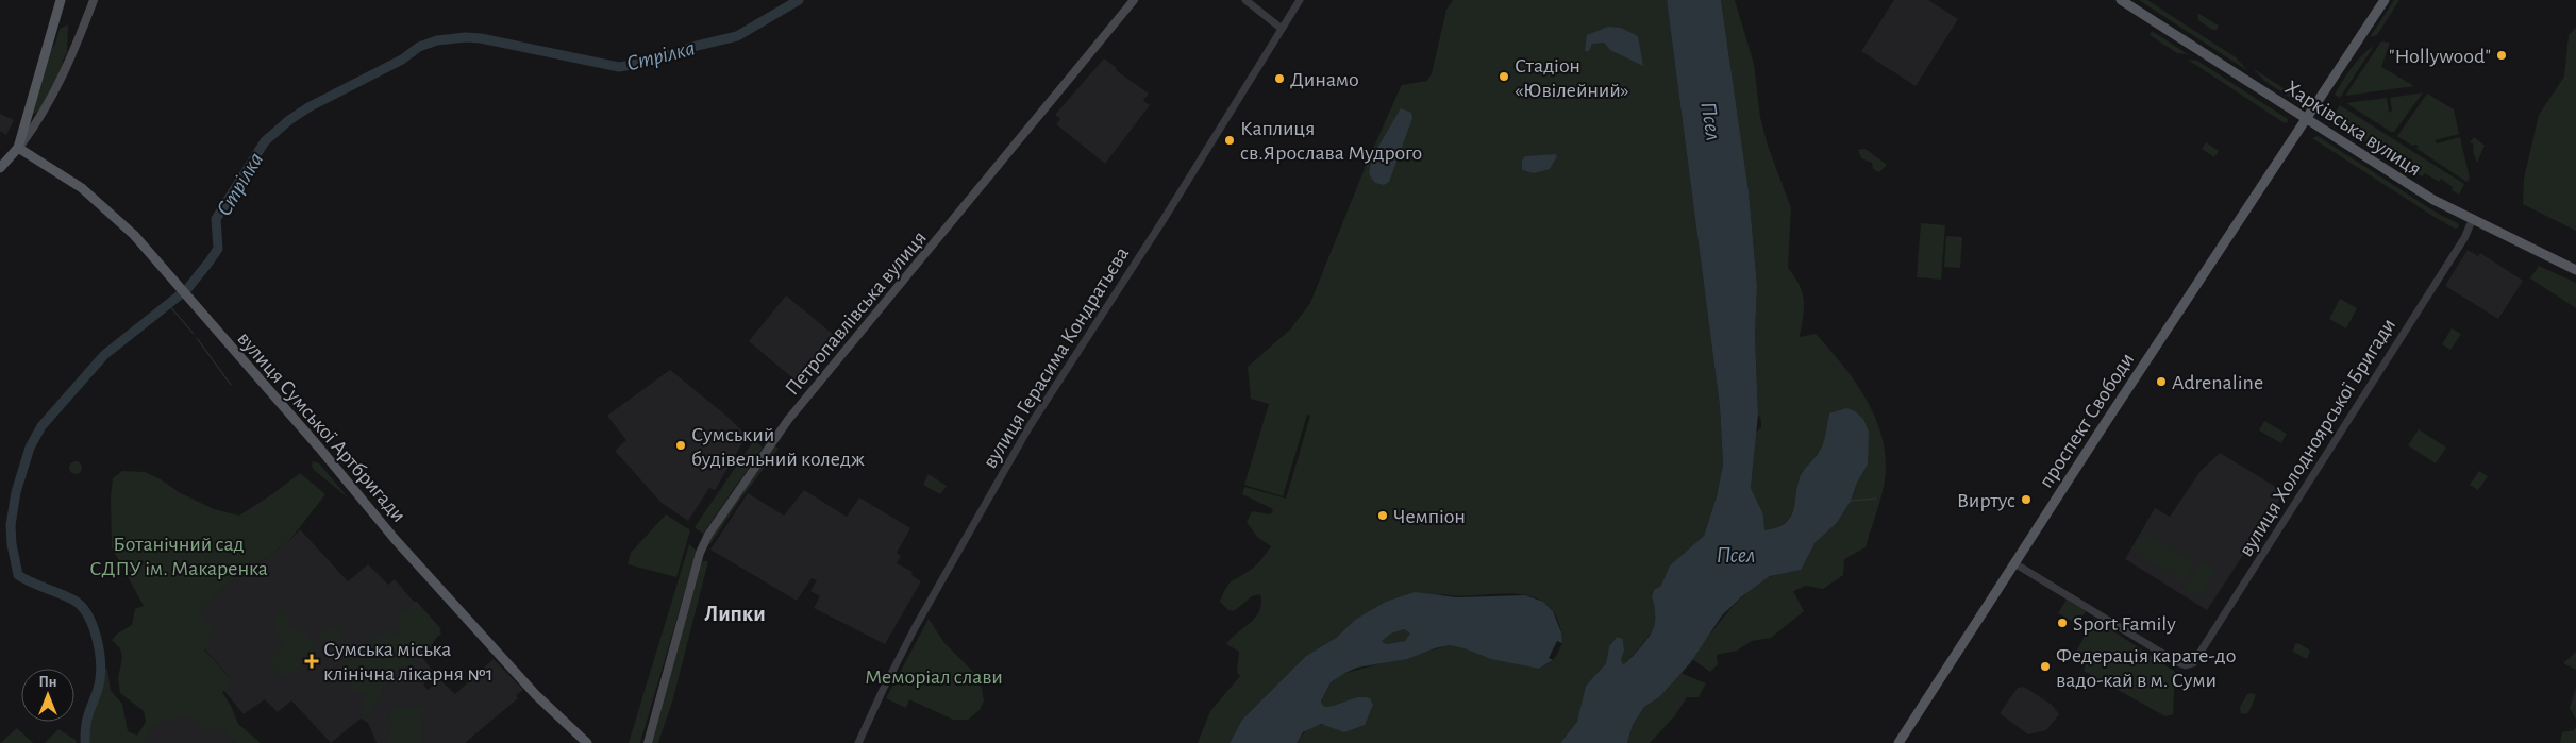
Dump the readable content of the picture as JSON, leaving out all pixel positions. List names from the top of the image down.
{
  "streets": {
    "main road": [
      "Харківська вулиця",
      "Петропавлівська вулиця",
      "проспект Свободи",
      "вулиця Сумської Артбригади"
    ],
    "street": ["вулиця Герасима Кондратьєва", "вулиця Холодноярської Бригади"]
  },
  "crossings": [
    ["Харківська вулиця", "проспект Свободи"],
    ["Харківська вулиця", "вулиця Холодноярської Бригади"],
    ["проспект Свободи", "вулиця Холодноярської Бригади"]
  ],
  "districts": ["Липки"],
  "water": ["Стрілка", "Псел"],
  "parks": ["Ботанічний сад СДПУ ім. Макаренка", "Меморіал слави"],
  "places": {
    "other": [
      "\"Hollywood\"",
      "Стадіон «Ювілейний»",
      "Динамо",
      "Каплиця св.Ярослава Мудрого",
      "Adrenaline",
      "Сумський будівельний коледж",
      "Виртус",
      "Чемпіон",
      "Sport Family",
      "Федерація карате-до вадо-кай в м. Суми"
    ],
    "health": ["Сумська міська клінічна лікарня №1"]
  },
  "north": "top"
}
